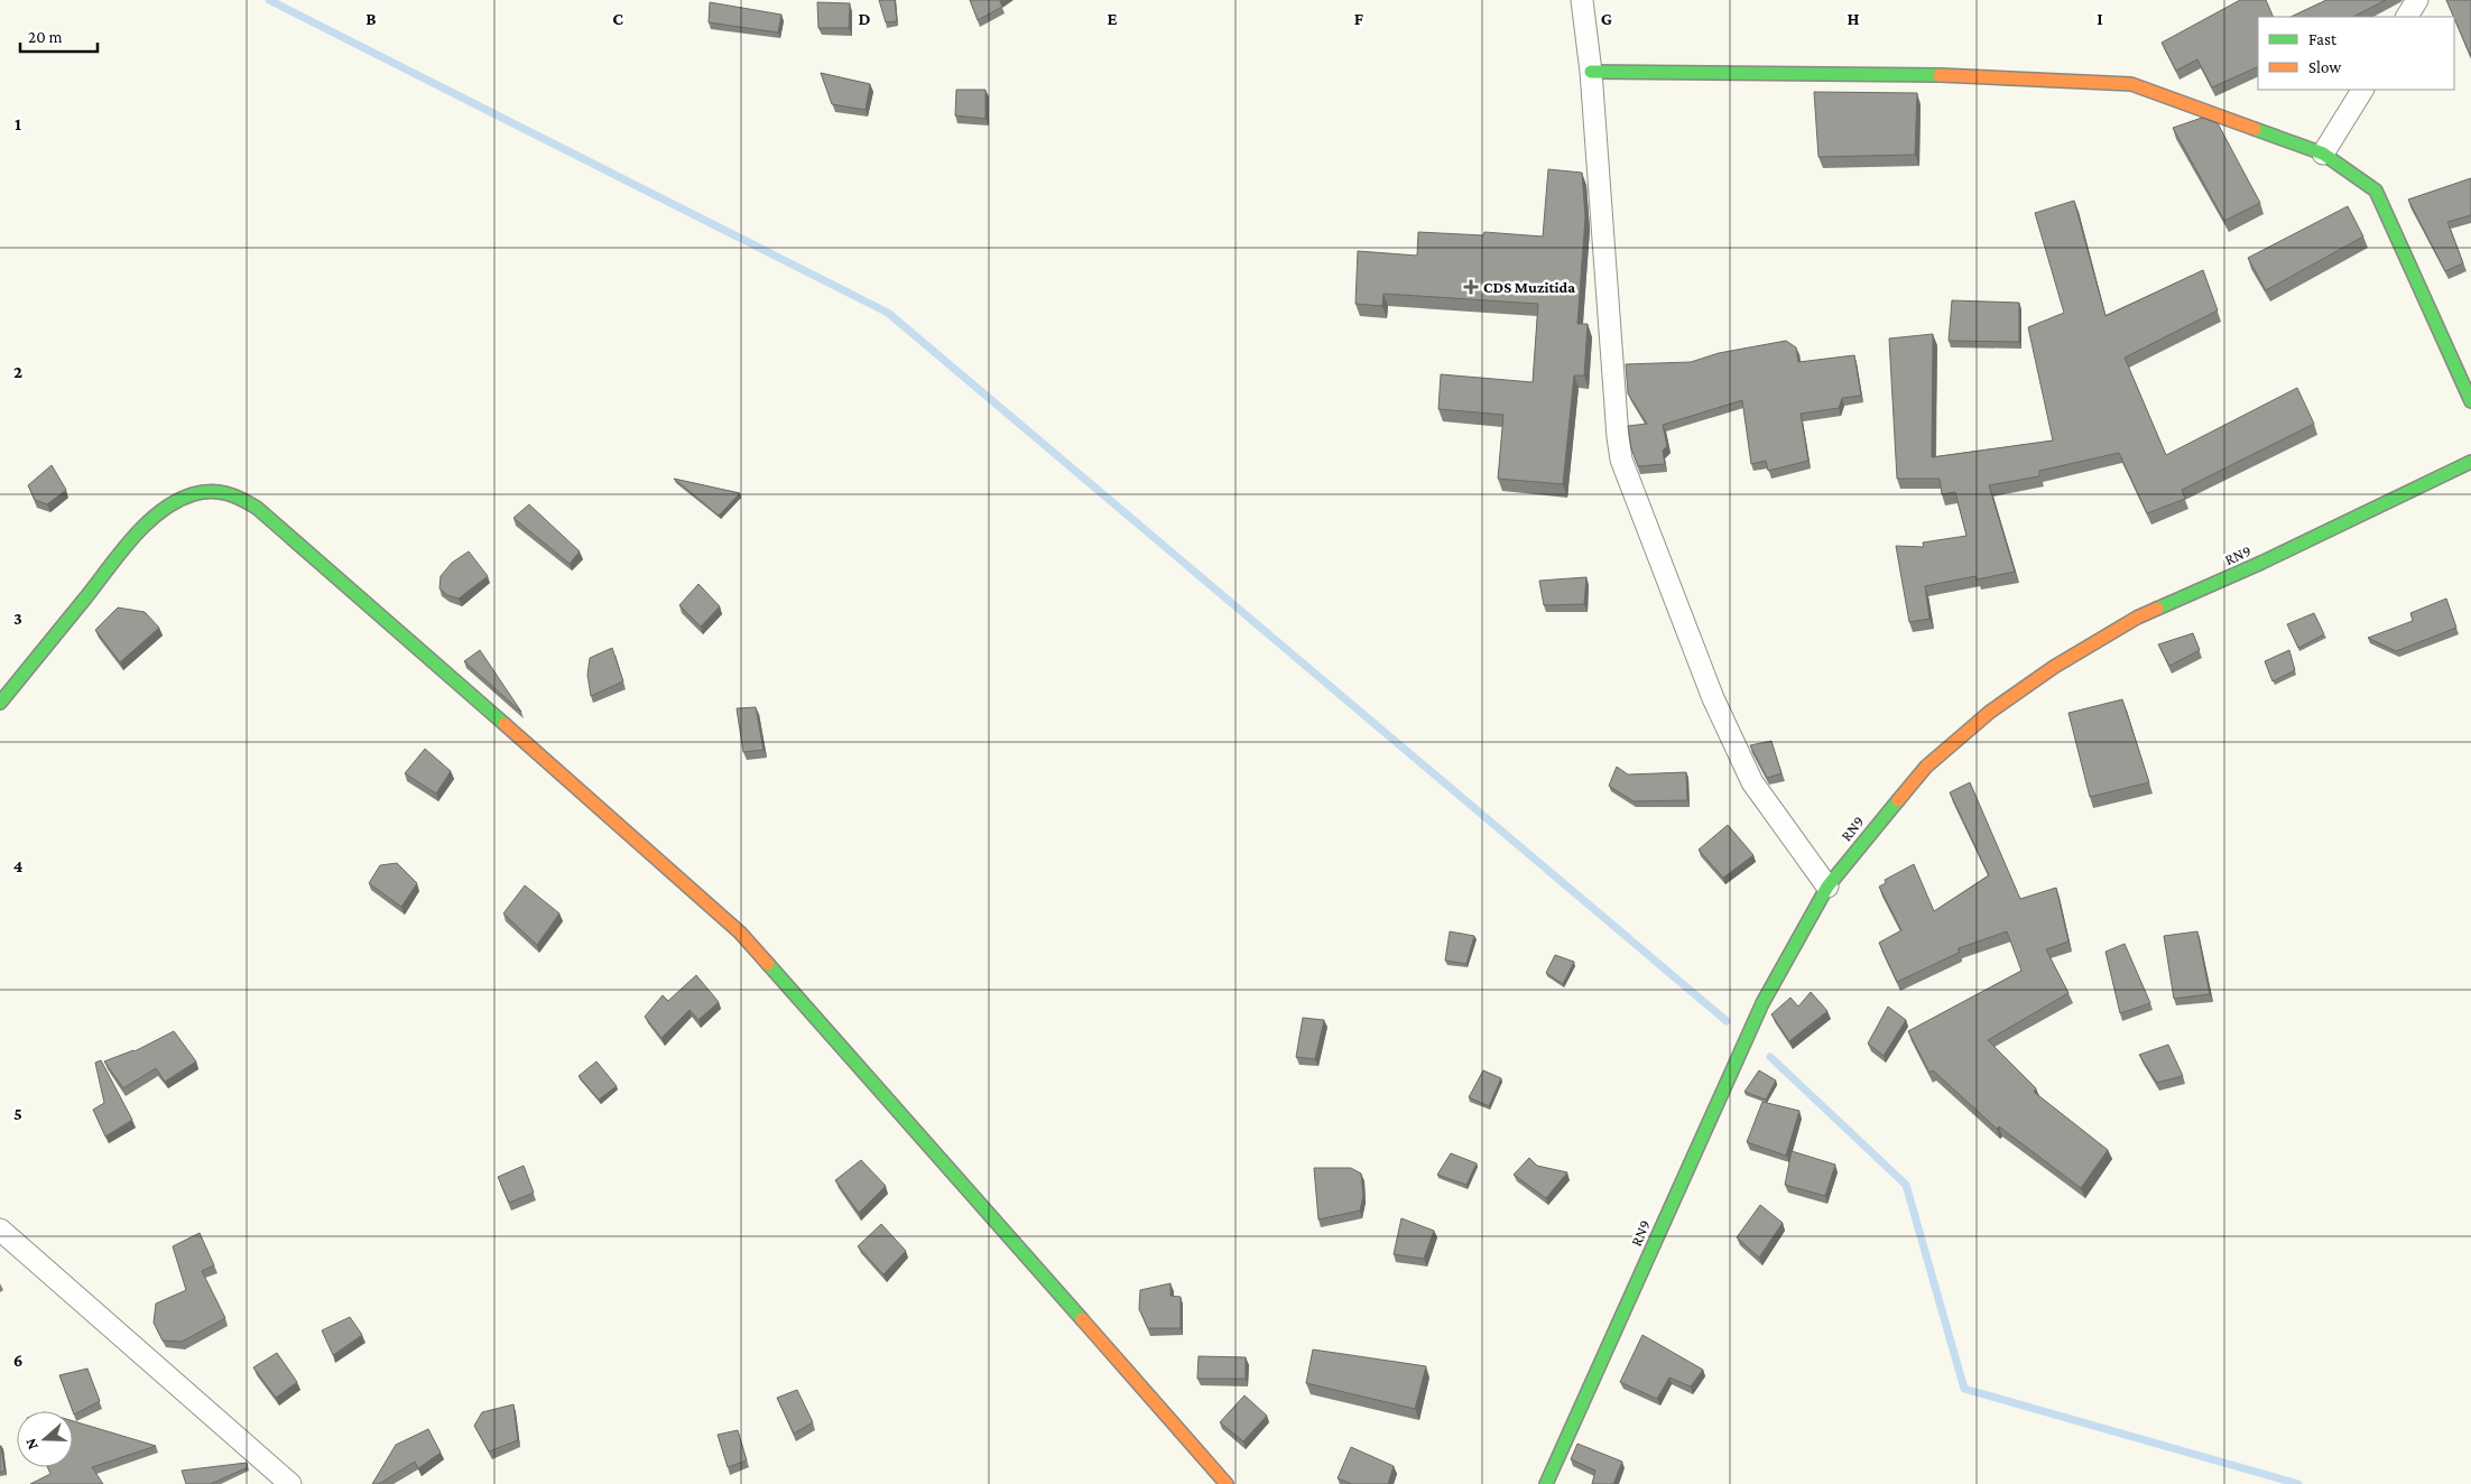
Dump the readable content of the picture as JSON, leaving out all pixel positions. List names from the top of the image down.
{
  "streets": {
    "street": ["RN9"]
  },
  "places": {
    "health": ["CDS Muzitida"]
  },
  "legend": ["Fast", "Slow"],
  "scale_bar": "20 m",
  "north": "left",
  "grid": {
    "columns": [
      "B",
      "C",
      "D",
      "E",
      "F",
      "G",
      "H",
      "I"
    ],
    "rows": [
      "1",
      "2",
      "3",
      "4",
      "5",
      "6"
    ]
  }
}
